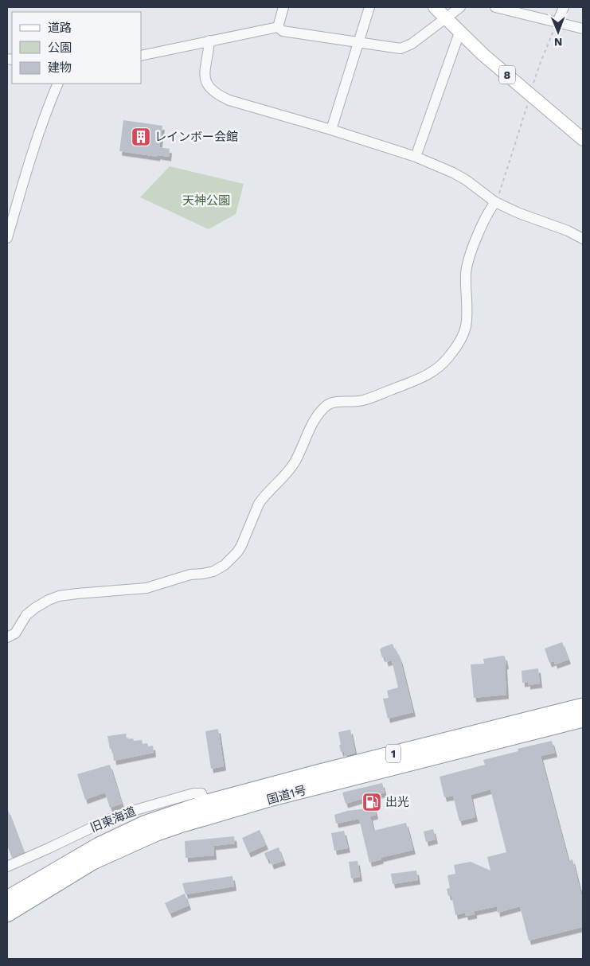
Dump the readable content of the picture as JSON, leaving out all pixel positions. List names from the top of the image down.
{
  "streets": {
    "highway": ["1", "国道1号"],
    "main road": ["8"],
    "street": ["旧東海道"]
  },
  "crossings": [
    ["国道1号", "旧東海道"]
  ],
  "parks": ["天神公園"],
  "places": {
    "building": ["レインボー会館"],
    "fuel station": ["出光"]
  },
  "legend": ["道路", "公園", "建物"],
  "north": "bottom"
}
